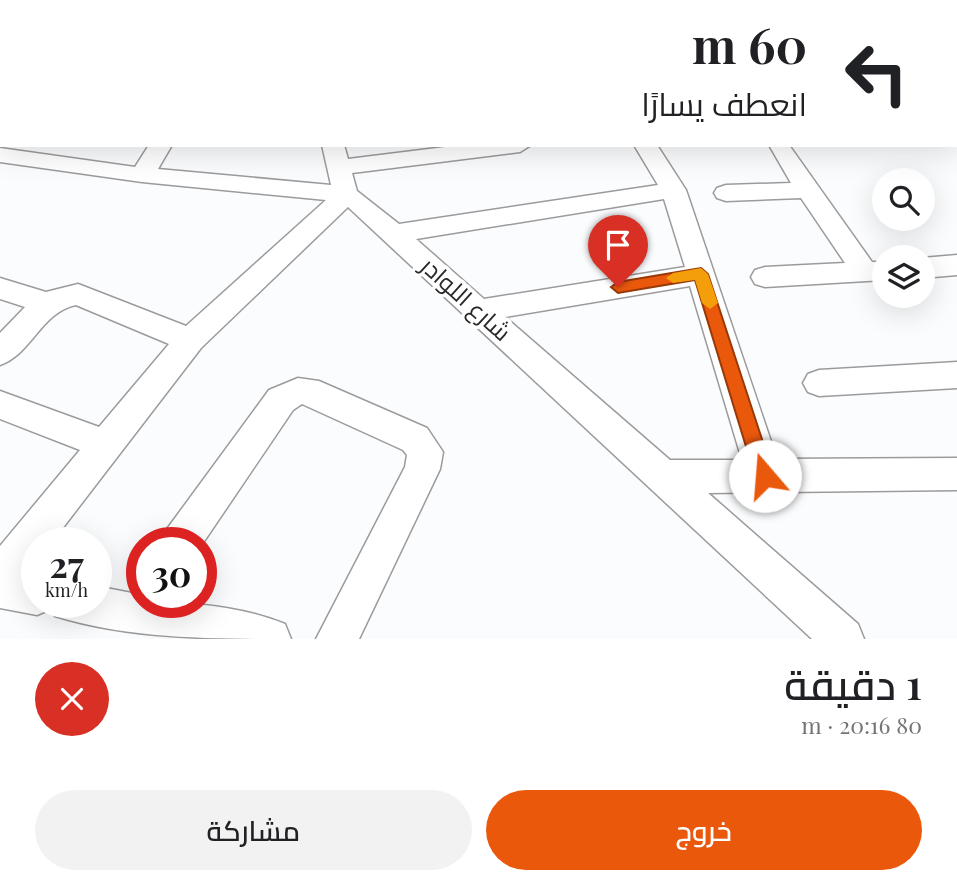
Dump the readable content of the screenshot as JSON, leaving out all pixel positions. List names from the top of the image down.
{
  "streets": {
    "street": ["شارع اللوادر"]
  },
  "page": {
    "turn": ["60 m", "انعطف يسارًا"],
    "speed": "27 km/h",
    "limit": "30",
    "heading": ["1 دقيقة", "80 m · 20:16"],
    "buttons": ["خروج", "مشاركة"]
  }
}
